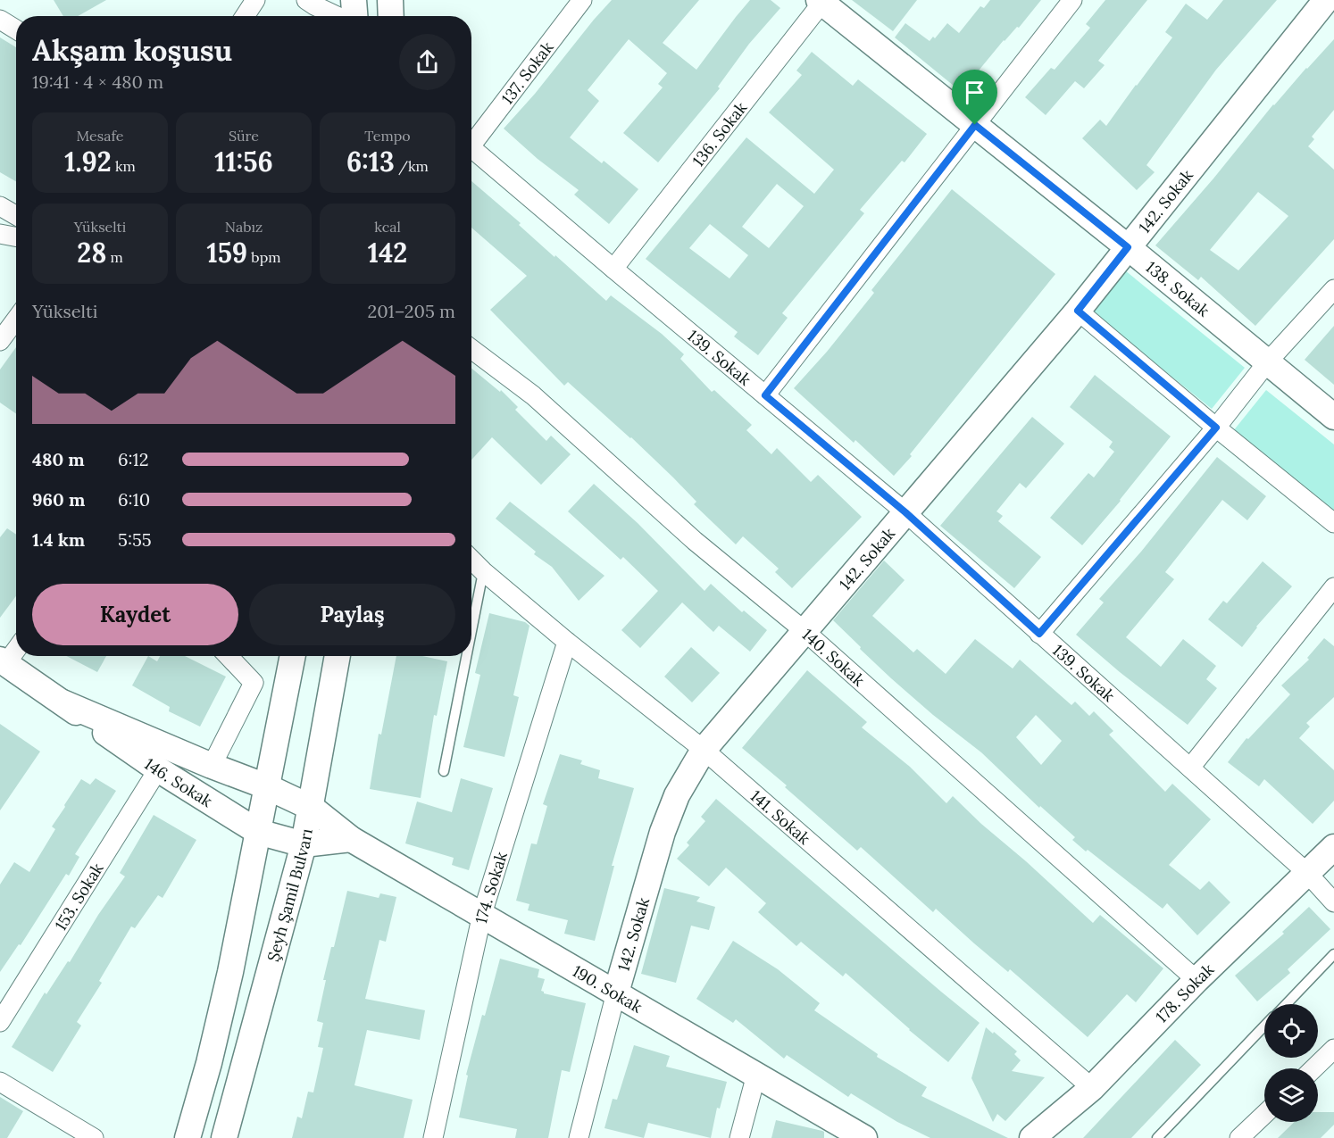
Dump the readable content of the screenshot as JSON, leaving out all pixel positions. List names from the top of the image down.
{
  "streets": {
    "street": [
      "137. Sokak",
      "136. Sokak",
      "142. Sokak",
      "138. Sokak",
      "139. Sokak",
      "140. Sokak",
      "146. Sokak",
      "141. Sokak",
      "174. Sokak",
      "153. Sokak",
      "Şeyh Şamil Bulvarı",
      "190. Sokak",
      "178. Sokak"
    ]
  },
  "crossings": [
    ["136. Sokak", "138. Sokak"],
    ["136. Sokak", "139. Sokak"],
    ["142. Sokak", "138. Sokak"],
    ["142. Sokak", "139. Sokak"],
    ["142. Sokak", "140. Sokak"],
    ["142. Sokak", "141. Sokak"],
    ["142. Sokak", "190. Sokak"],
    ["139. Sokak", "178. Sokak"],
    ["140. Sokak", "178. Sokak"],
    ["146. Sokak", "153. Sokak"],
    ["146. Sokak", "Şeyh Şamil Bulvarı"],
    ["146. Sokak", "190. Sokak"],
    ["141. Sokak", "174. Sokak"],
    ["141. Sokak", "178. Sokak"],
    ["174. Sokak", "190. Sokak"],
    ["Şeyh Şamil Bulvarı", "190. Sokak"]
  ],
  "page": {
    "heading": ["Akşam koşusu", "19:41 · 4 × 480 m"],
    "stats": [
      ["Mesafe", "1.92 km"],
      ["Süre", "11:56"],
      ["Tempo", "6:13 /km"],
      ["Yükselti", "28 m"],
      ["Nabız", "159 bpm"],
      ["kcal", "142"]
    ],
    "chart": ["Yükselti", "201–205 m"],
    "list": [
      {
        "name": "480 m",
        "note": "6:12"
      },
      {
        "name": "960 m",
        "note": "6:10"
      },
      {
        "name": "1.4 km",
        "note": "5:55"
      }
    ],
    "buttons": ["Kaydet", "Paylaş"]
  }
}
